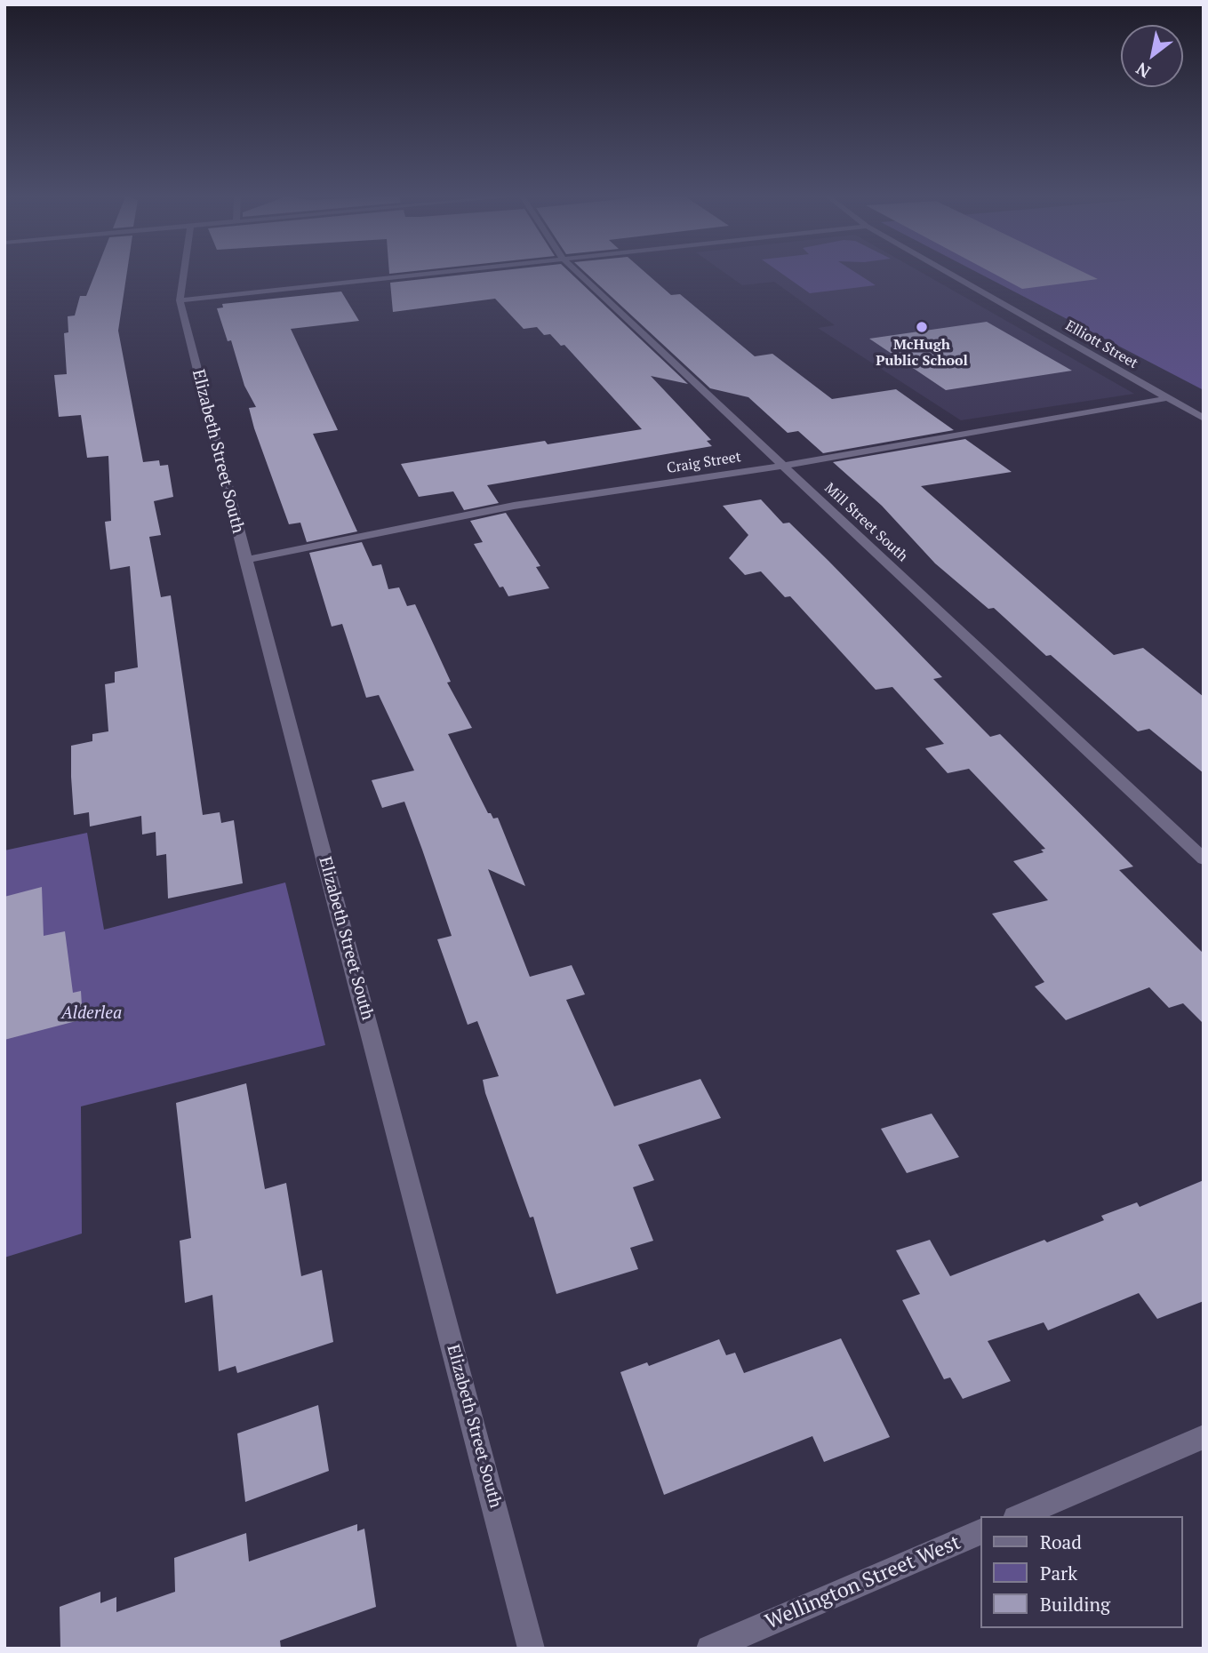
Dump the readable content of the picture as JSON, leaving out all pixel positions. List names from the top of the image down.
{
  "streets": {
    "street": [
      "Elliott Street",
      "Elizabeth Street South",
      "Craig Street",
      "Mill Street South",
      "Wellington Street West"
    ]
  },
  "crossings": [
    ["Elliott Street", "Craig Street"],
    ["Elizabeth Street South", "Craig Street"],
    ["Craig Street", "Mill Street South"]
  ],
  "parks": ["Alderlea"],
  "places": ["McHugh Public School"],
  "legend": ["Road", "Park", "Building"],
  "north": "bottom left"
}
